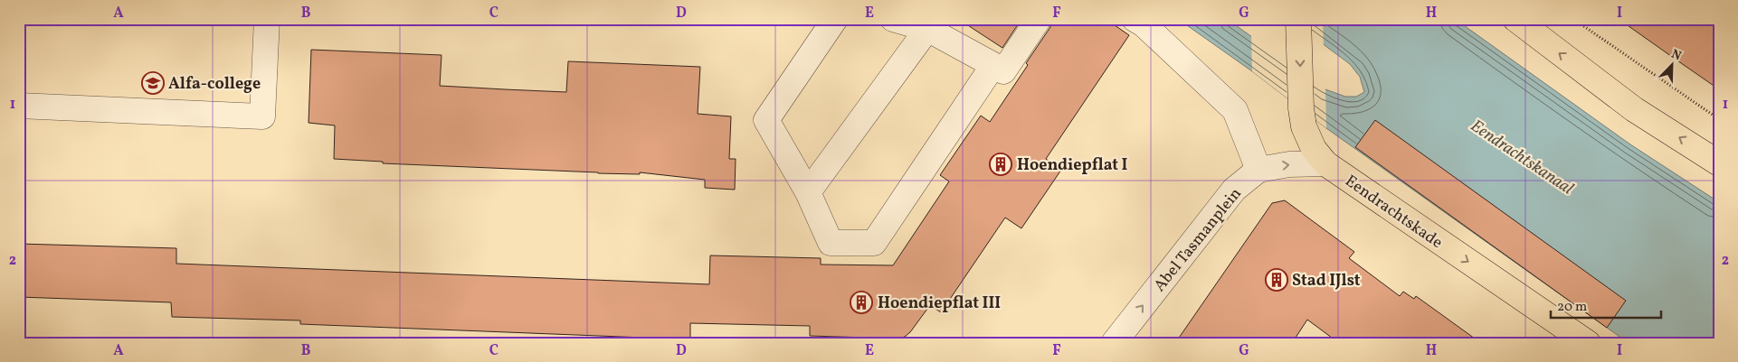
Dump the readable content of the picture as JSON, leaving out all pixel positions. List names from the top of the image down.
{
  "streets": {
    "main road": ["Eendrachtskade"],
    "street": ["Abel Tasmanplein"]
  },
  "crossings": [
    ["Eendrachtskade", "Abel Tasmanplein"]
  ],
  "one_way": ["Abel Tasmanplein"],
  "water": ["Eendrachtskanaal"],
  "places": {
    "school or university": ["Alfa-college"],
    "building": ["Hoendiepflat I", "Stad IJlst", "Hoendiepflat III"]
  },
  "scale_bar": "20 m",
  "north": "top right",
  "grid": {
    "columns": [
      "A",
      "B",
      "C",
      "D",
      "E",
      "F",
      "G",
      "H",
      "I"
    ],
    "rows": ["1", "2"]
  }
}
